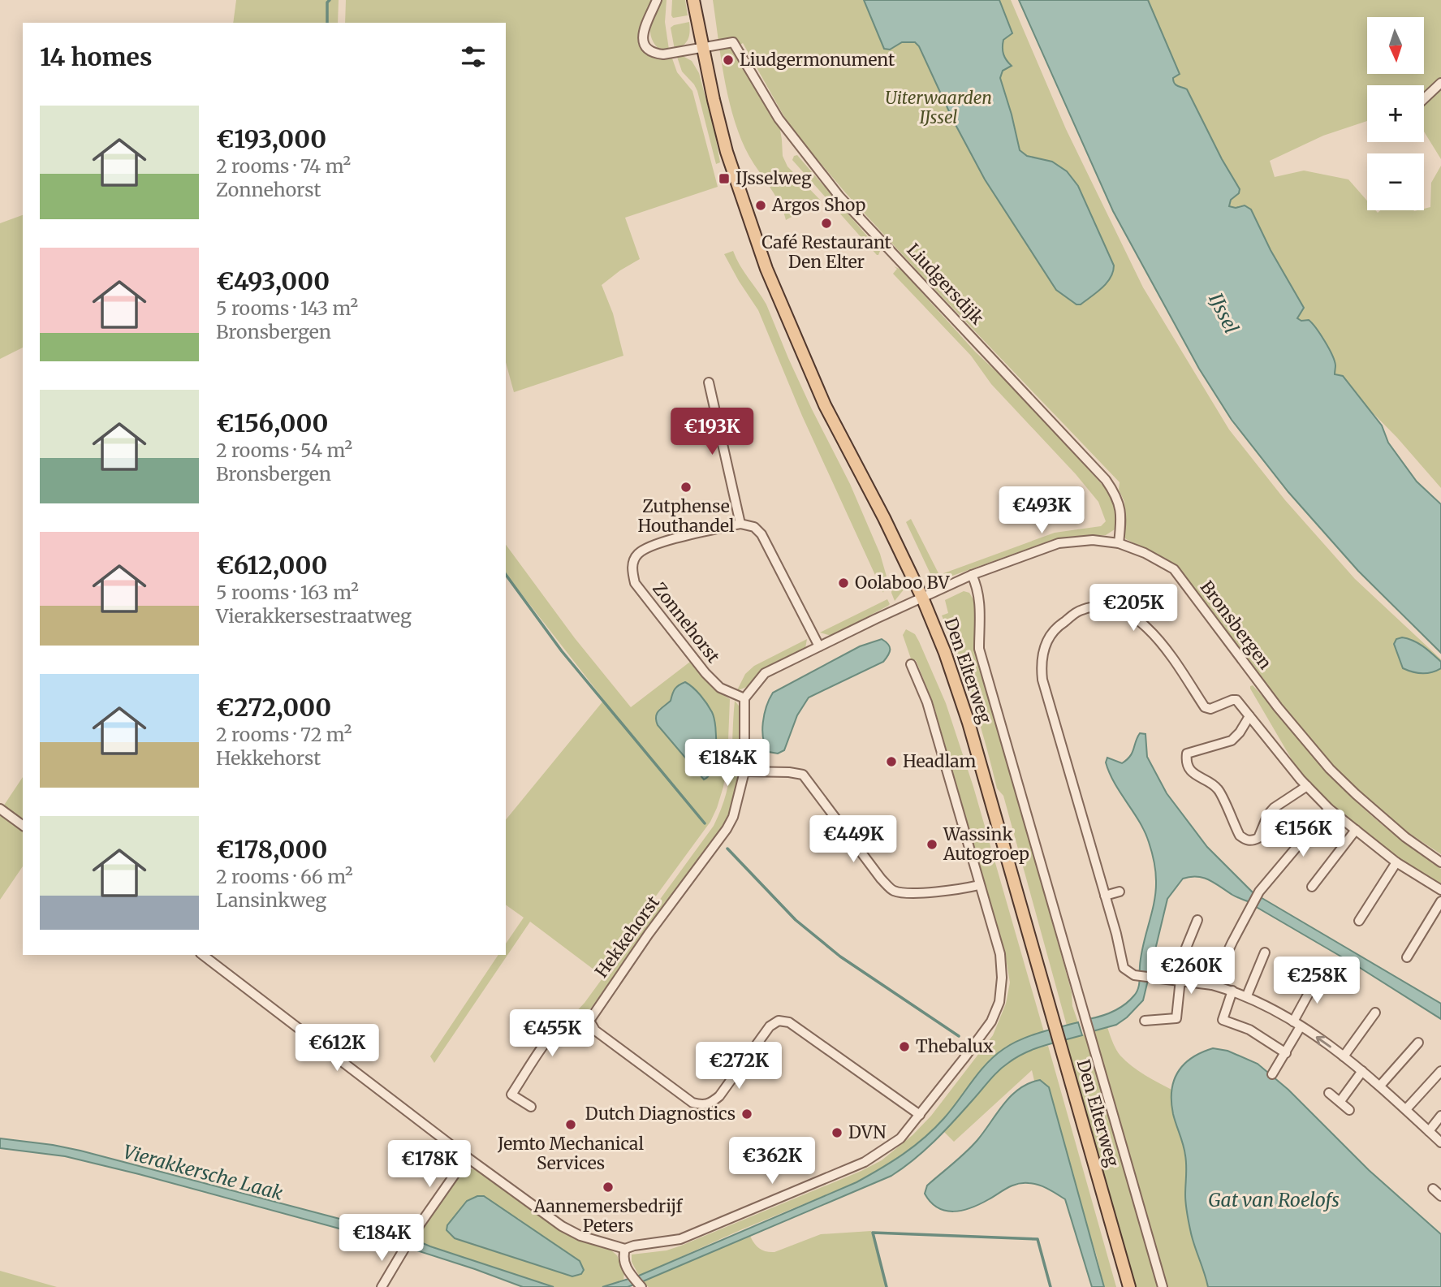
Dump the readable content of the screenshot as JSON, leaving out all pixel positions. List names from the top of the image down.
{
  "streets": {
    "main road": ["Den Elterweg"],
    "street": [
      "Liudgersdijk",
      "Zonnehorst",
      "Bronsbergen",
      "Hekkehorst"
    ]
  },
  "crossings": [
    ["Liudgersdijk", "Bronsbergen"],
    ["Liudgersdijk", "Den Elterweg"],
    ["Zonnehorst", "Hekkehorst"],
    ["Bronsbergen", "Den Elterweg"]
  ],
  "water": ["IJssel", "Vierakkersche Laak", "Gat van Roelofs"],
  "parks": ["Uiterwaarden IJssel"],
  "places": {
    "other": [
      "Liudgermonument",
      "Argos Shop",
      "Café Restaurant Den Elter",
      "Zutphense Houthandel",
      "Oolaboo BV",
      "Headlam",
      "Wassink Autogroep",
      "Thebalux",
      "Dutch Diagnostics",
      "Jemto Mechanical Services",
      "DVN",
      "Aannemersbedrijf Peters"
    ],
    "transit": ["IJsselweg"]
  },
  "north": "bottom",
  "page": {
    "map_buttons": ["+", "−"],
    "heading": "14 homes",
    "list": [
      {
        "name": "€193,000",
        "note": "2 rooms · 74 m² · Zonnehorst"
      },
      {
        "name": "€493,000",
        "note": "5 rooms · 143 m² · Bronsbergen"
      },
      {
        "name": "€156,000",
        "note": "2 rooms · 54 m² · Bronsbergen"
      },
      {
        "name": "€612,000",
        "note": "5 rooms · 163 m² · Vierakkersestraatweg"
      },
      {
        "name": "€272,000",
        "note": "2 rooms · 72 m² · Hekkehorst"
      },
      {
        "name": "€178,000",
        "note": "2 rooms · 66 m² · Lansinkweg"
      }
    ],
    "price": [
      "€193K",
      "€493K",
      "€205K",
      "€184K",
      "€156K",
      "€449K",
      "€260K",
      "€258K",
      "€455K",
      "€612K",
      "€272K",
      "€362K",
      "€178K",
      "€184K"
    ]
  }
}
